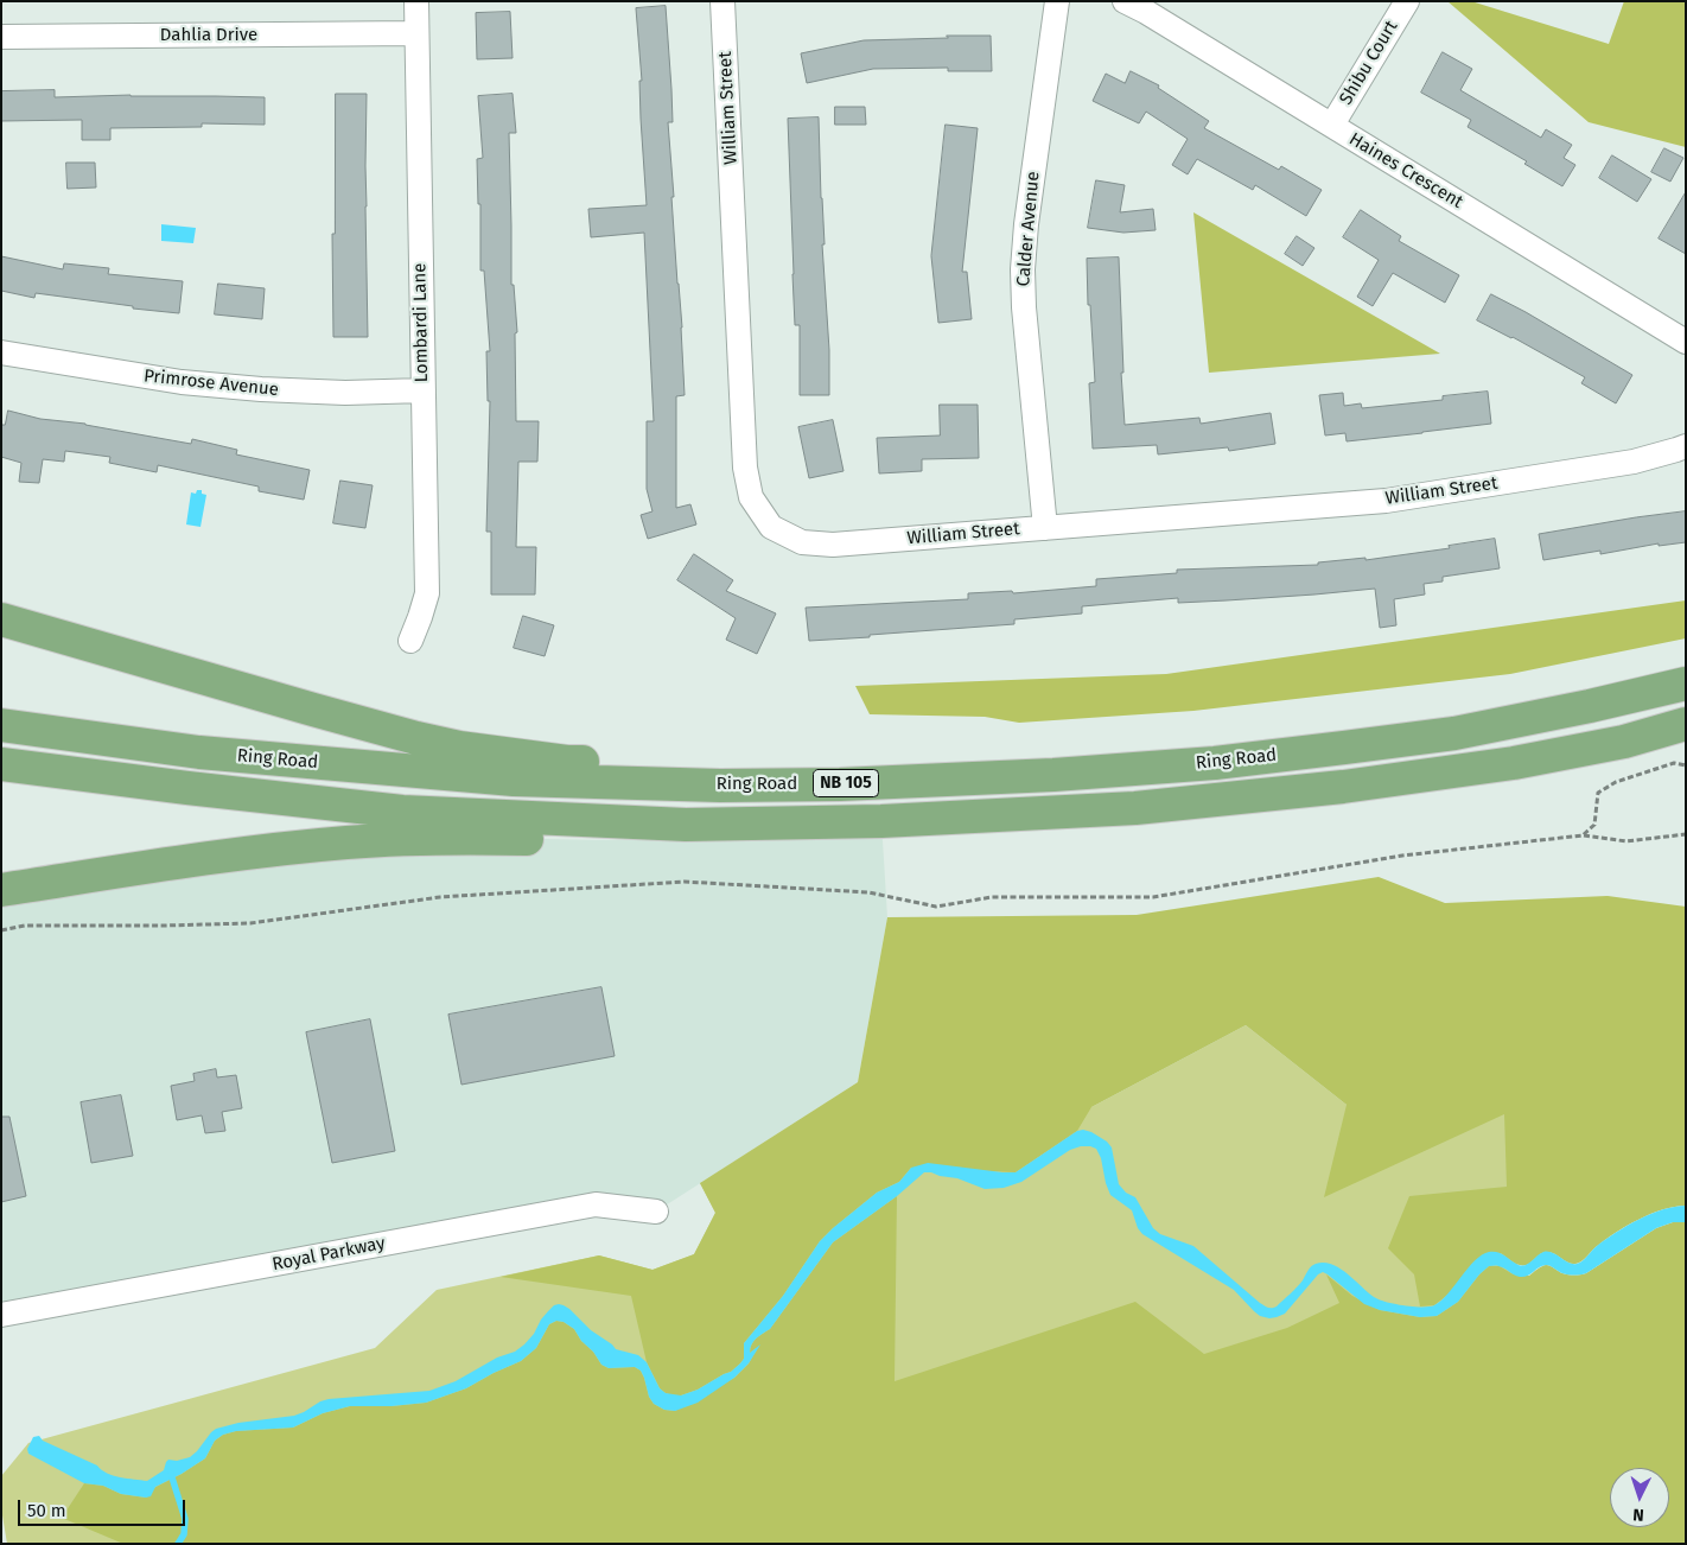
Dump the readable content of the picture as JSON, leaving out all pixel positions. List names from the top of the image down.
{
  "streets": {
    "highway": ["Ring Road", "NB 105"],
    "street": [
      "Dahlia Drive",
      "Shibu Court",
      "William Street",
      "Haines Crescent",
      "Calder Avenue",
      "Lombardi Lane",
      "Primrose Avenue",
      "Royal Parkway"
    ]
  },
  "crossings": [
    ["Dahlia Drive", "Lombardi Lane"],
    ["Shibu Court", "Haines Crescent"],
    ["William Street", "Calder Avenue"],
    ["Lombardi Lane", "Primrose Avenue"]
  ],
  "scale_bar": "50 m",
  "north": "bottom"
}
